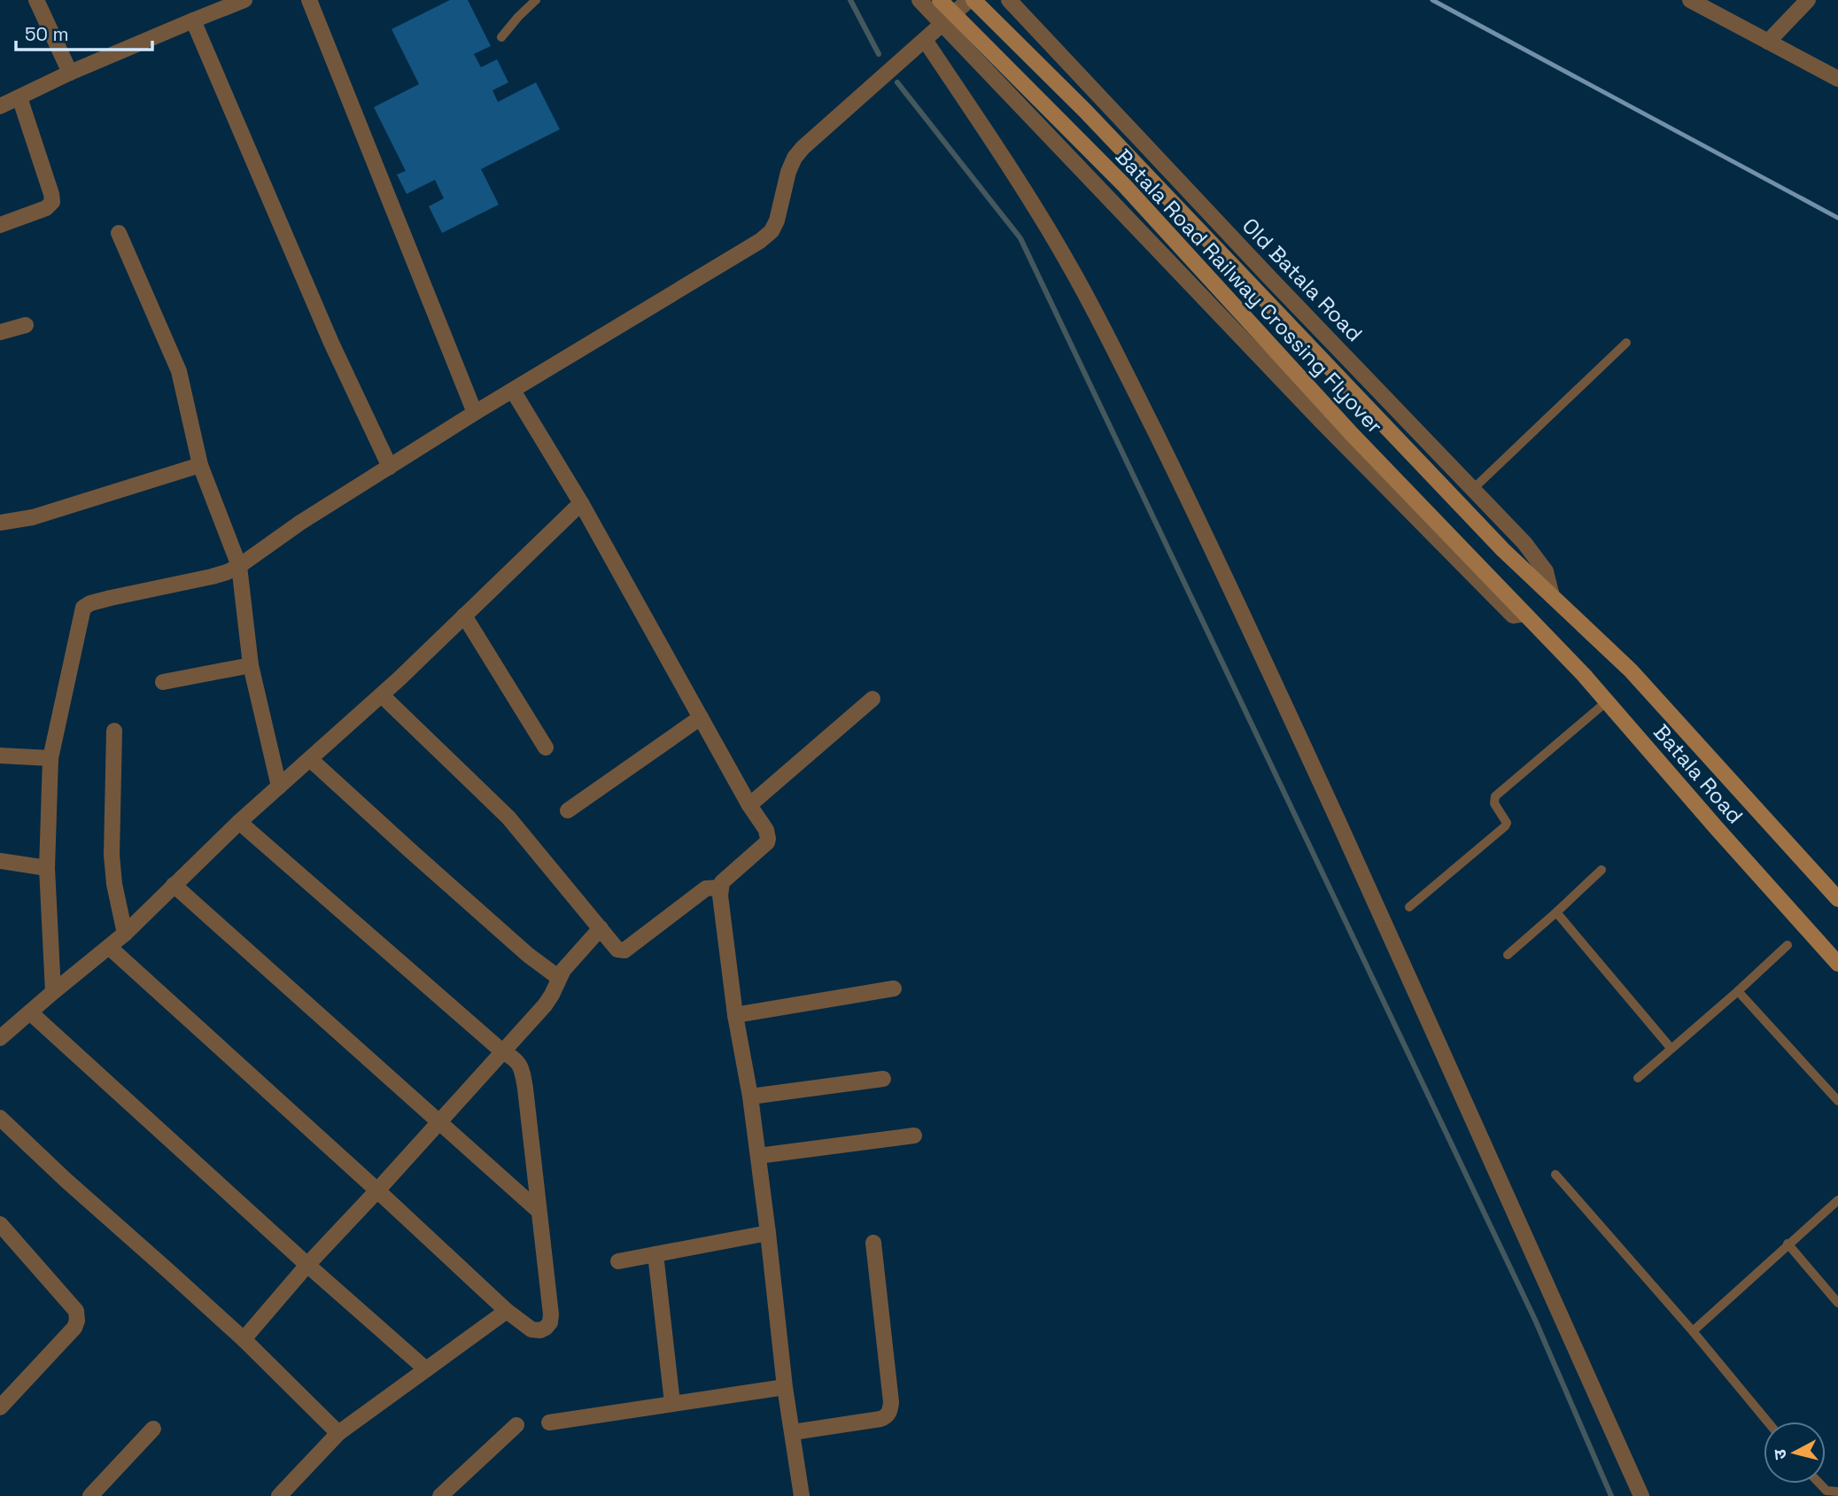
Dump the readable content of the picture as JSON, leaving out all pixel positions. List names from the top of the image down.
{
  "streets": {
    "main road": ["Batala Road Railway Crossing Flyover", "Batala Road"],
    "street": ["Old Batala Road"]
  },
  "crossings": [
    ["Old Batala Road", "Batala Road Railway Crossing Flyover"],
    ["Old Batala Road", "Batala Road"],
    ["Batala Road Railway Crossing Flyover", "Batala Road"]
  ],
  "scale_bar": "50 m",
  "north": "left"
}
